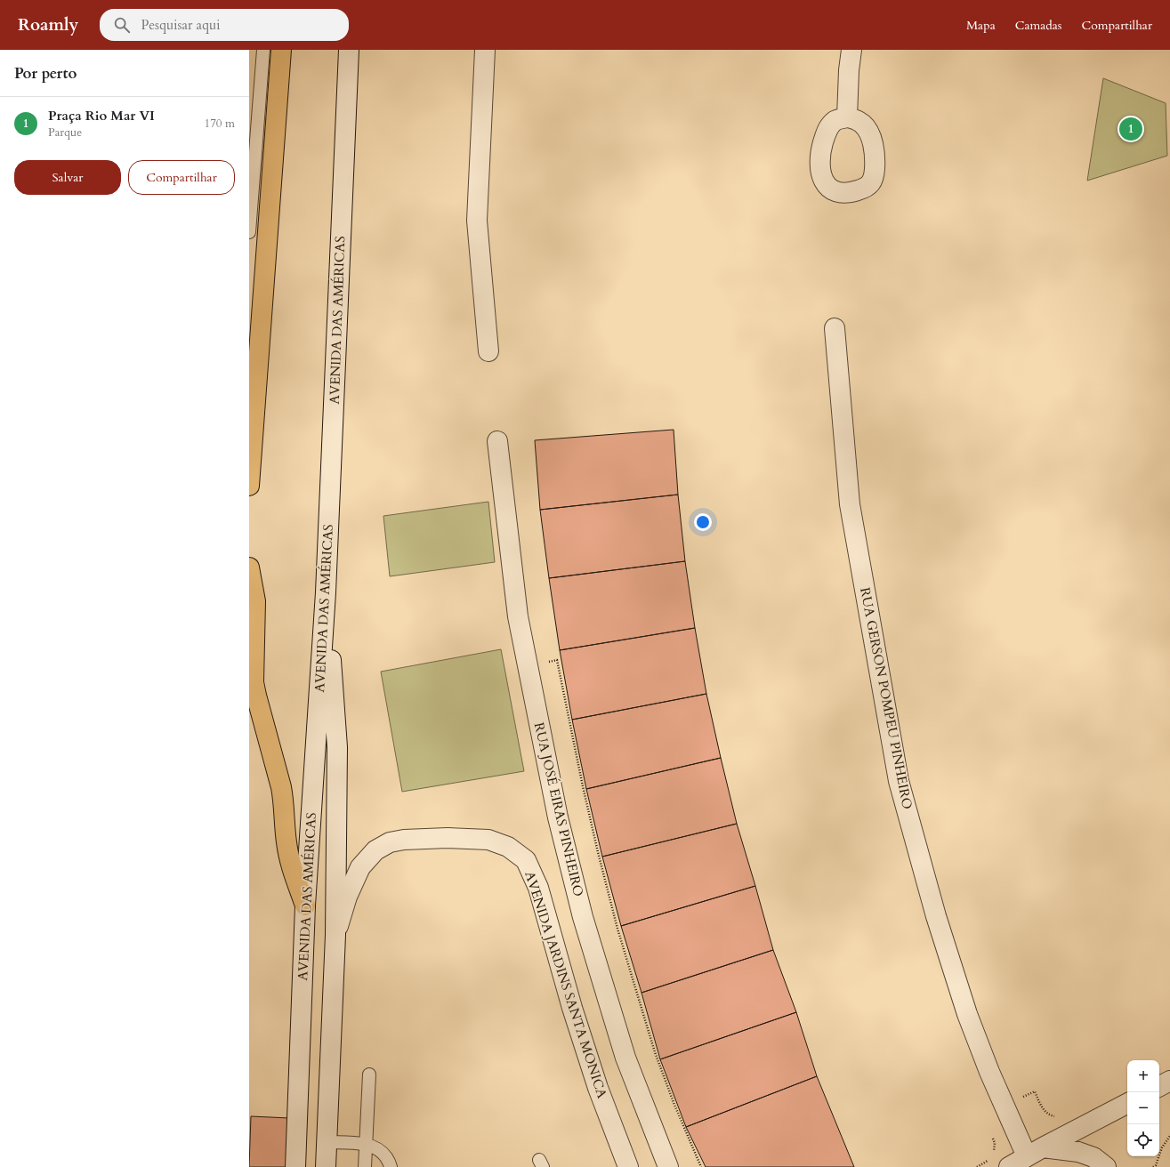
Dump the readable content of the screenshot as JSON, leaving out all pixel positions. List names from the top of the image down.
{
  "streets": {
    "street": [
      "AVENIDA DAS AMÉRICAS",
      "RUA GERSON POMPEU PINHEIRO",
      "RUA JOSÉ EIRAS PINHEIRO",
      "AVENIDA JARDINS SANTA MONICA"
    ]
  },
  "page": {
    "header": "Roamly",
    "search": "Pesquisar aqui",
    "nav": ["Mapa", "Camadas", "Compartilhar"],
    "heading": "Por perto",
    "list": [
      {
        "mark": "1",
        "name": "Praça Rio Mar VI",
        "note": "Parque",
        "value": "170 m"
      }
    ],
    "pins": "1",
    "buttons": ["Salvar", "Compartilhar"],
    "map_buttons": ["+", "−"]
  }
}
